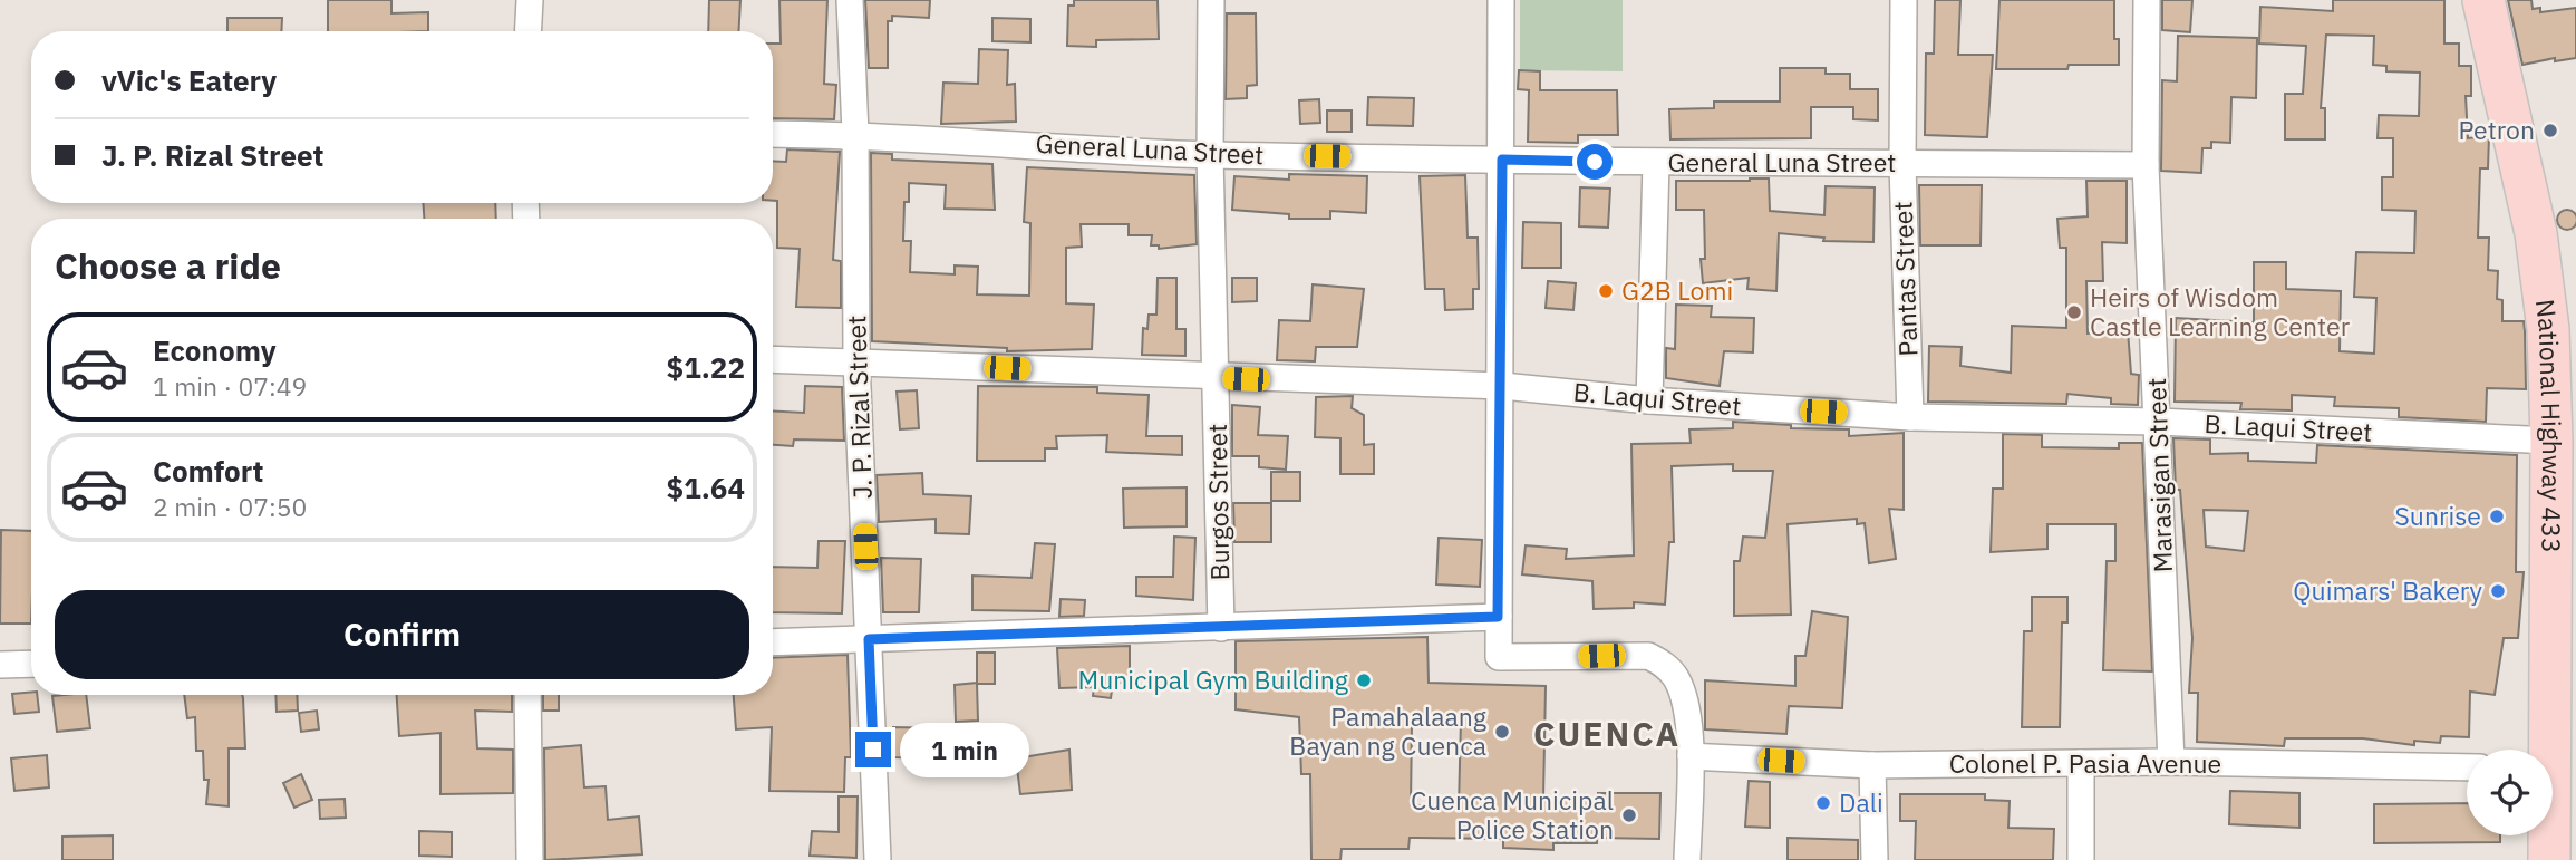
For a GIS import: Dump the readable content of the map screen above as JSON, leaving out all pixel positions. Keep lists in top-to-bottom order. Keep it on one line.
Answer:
{"streets":{"main road":["National Highway 433"],"street":["General Luna Street","Pantas Street","B. Laqui Street","J. P. Rizal Street","Marasigan Street","Burgos Street","Colonel P. Pasia Avenue"]},"crossings":[["General Luna Street","Pantas Street"],["General Luna Street","J. P. Rizal Street"],["General Luna Street","Marasigan Street"],["General Luna Street","Burgos Street"],["Pantas Street","B. Laqui Street"],["B. Laqui Street","J. P. Rizal Street"],["B. Laqui Street","National Highway 433"],["B. Laqui Street","Marasigan Street"],["B. Laqui Street","Burgos Street"],["Marasigan Street","Colonel P. Pasia Avenue"]],"districts":["CUENCA"],"places":["Petron","G2B Lomi","Heirs of Wisdom Castle Learning Center","Sunrise","Quimars' Bakery","Municipal Gym Building","Pamahalaang Bayan ng Cuenca","Dali","Cuenca Municipal Police Station"],"page":{"banner":["vVic's Eatery","J. P. Rizal Street"],"heading":"Choose a ride","list":[{"name":"Economy","note":"1 min · 07:49","value":"$1.22"},{"name":"Comfort","note":"2 min · 07:50","value":"$1.64"}],"buttons":"Confirm","bubble":"1 min"}}
